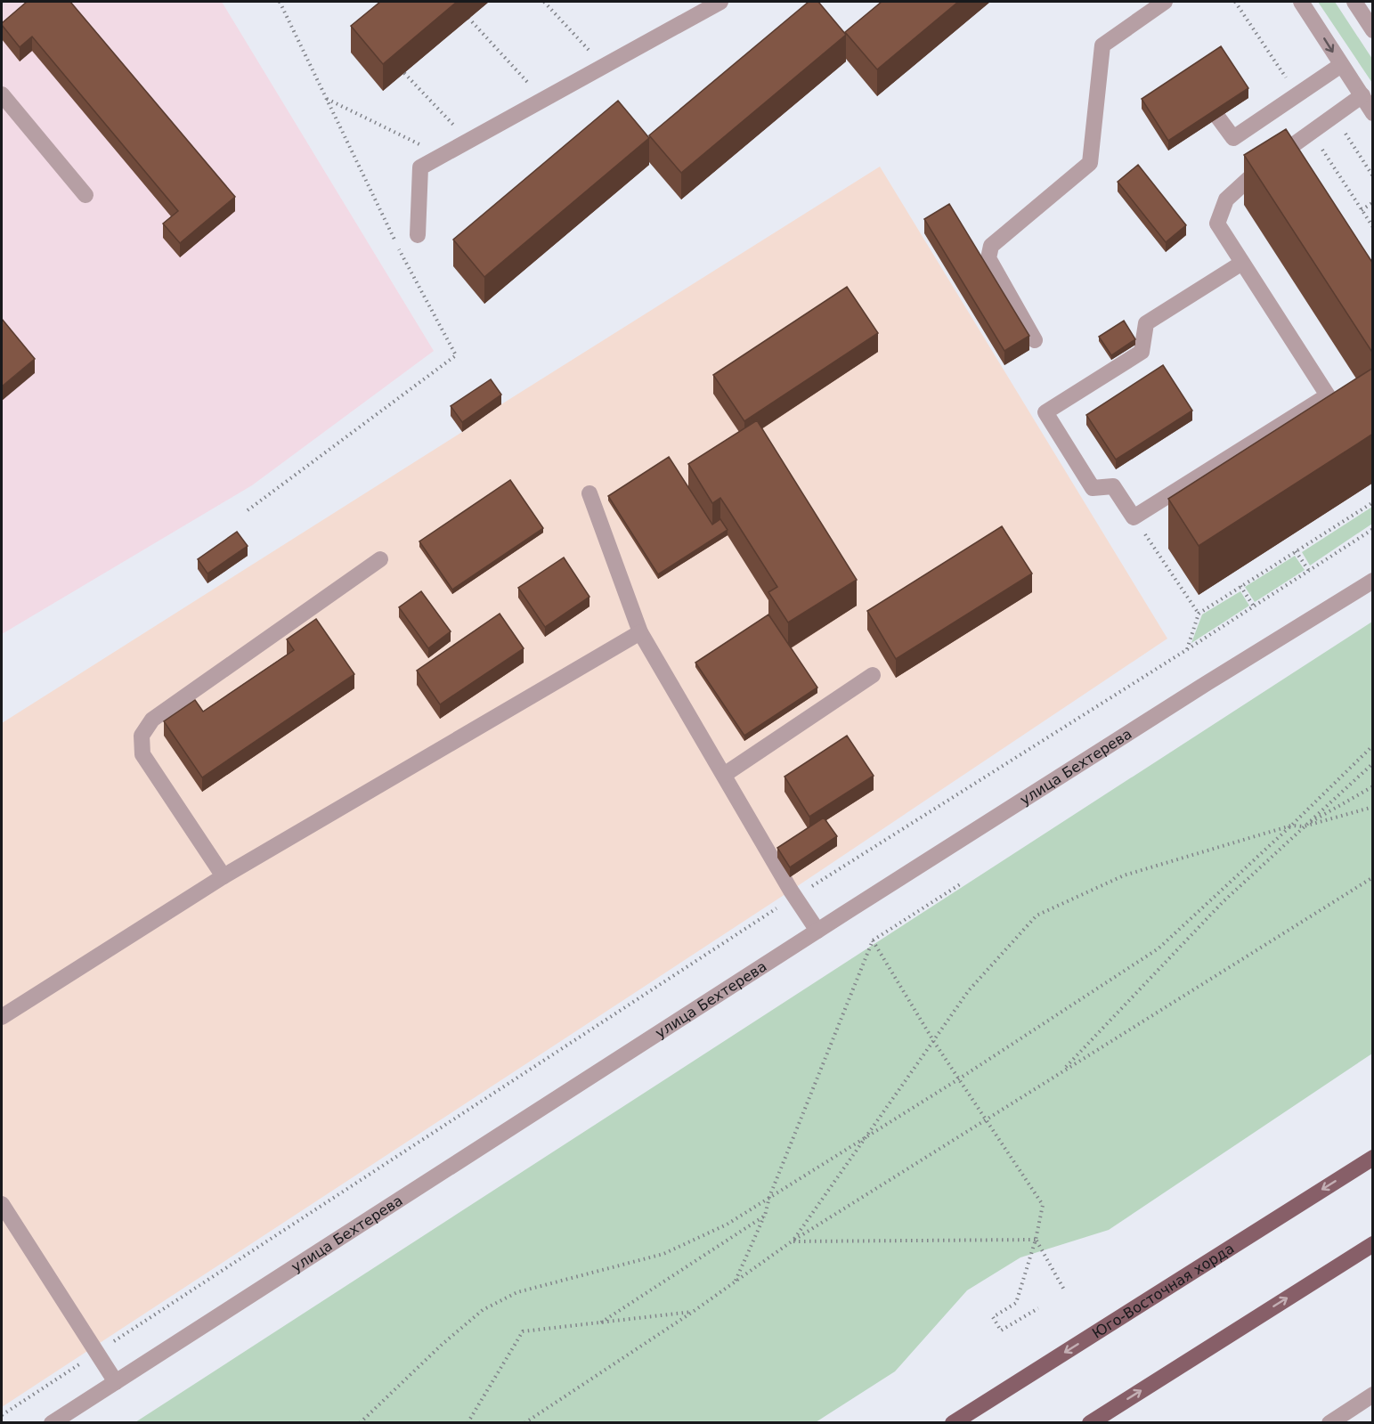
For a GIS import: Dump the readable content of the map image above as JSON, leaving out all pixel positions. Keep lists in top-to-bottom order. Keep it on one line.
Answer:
{"streets":{"main road":["Юго-Восточная хорда"],"street":["улица Бехтерева"]}}
